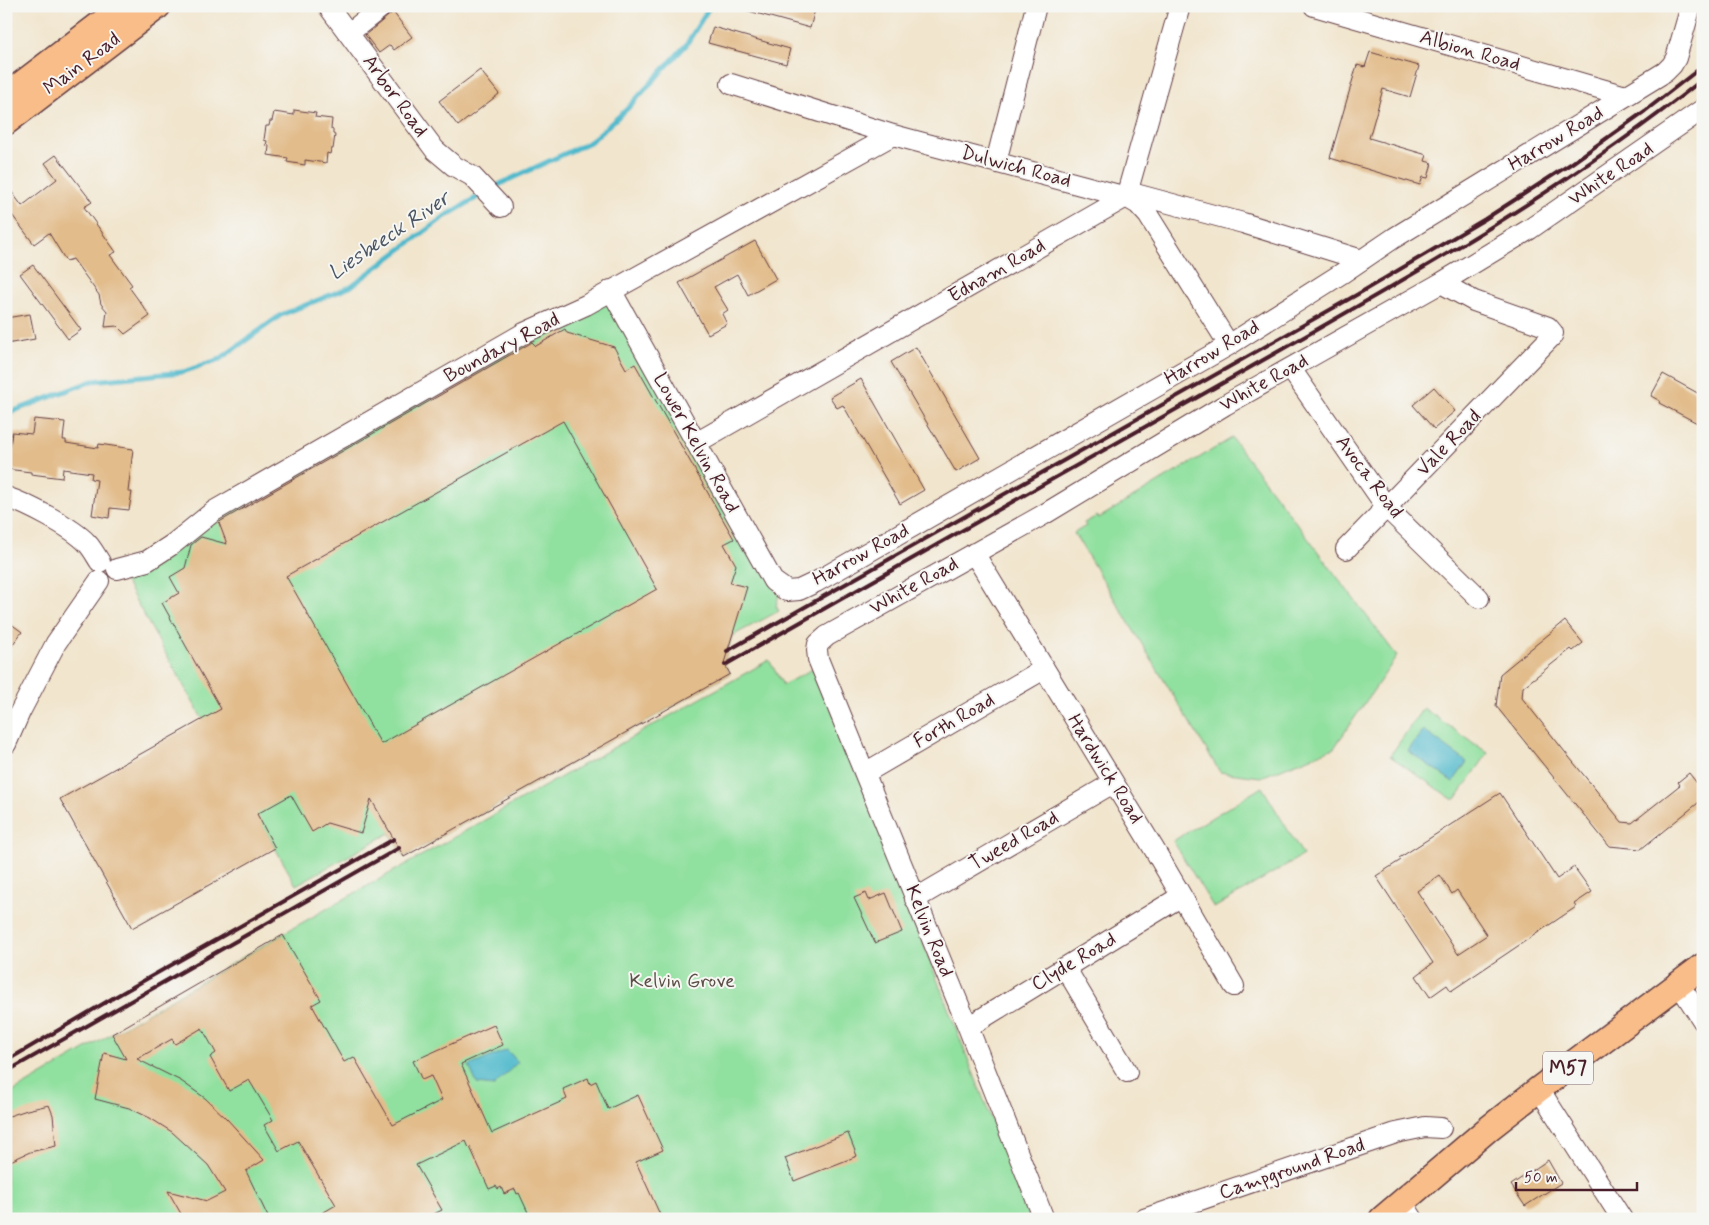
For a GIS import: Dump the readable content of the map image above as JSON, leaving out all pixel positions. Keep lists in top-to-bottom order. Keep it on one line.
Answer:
{"streets":{"main road":["Main Road","M57"],"street":["Albion Road","Arbor Road","Harrow Road","Dulwich Road","White Road","Ednam Road","Boundary Road","Lower Kelvin Road","Vale Road","Avoca Road","Forth Road","Hardwick Road","Tweed Road","Kelvin Road","Clyde Road","Campground Road"]},"crossings":[["Albion Road","Harrow Road"],["Harrow Road","Dulwich Road"],["Harrow Road","Lower Kelvin Road"],["Dulwich Road","Ednam Road"],["Dulwich Road","Boundary Road"],["White Road","Vale Road"],["White Road","Avoca Road"],["White Road","Hardwick Road"],["White Road","Kelvin Road"],["Ednam Road","Lower Kelvin Road"],["Boundary Road","Lower Kelvin Road"],["Vale Road","Avoca Road"],["Forth Road","Hardwick Road"],["Forth Road","Kelvin Road"],["Hardwick Road","Tweed Road"],["Hardwick Road","Clyde Road"],["Tweed Road","Kelvin Road"],["Kelvin Road","Clyde Road"]],"water":["Liesbeeck River"],"parks":["Kelvin Grove"],"scale_bar":"50 m"}
